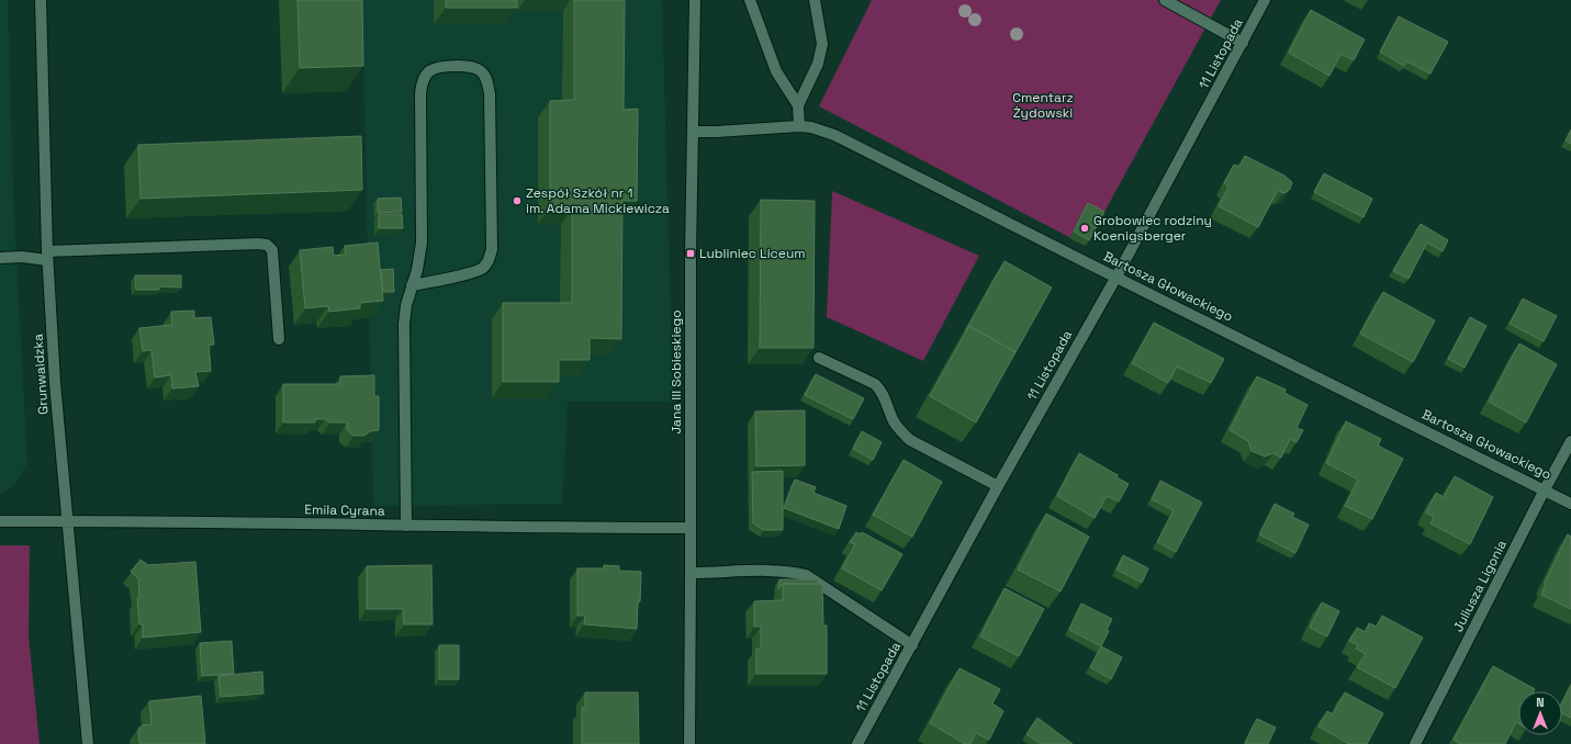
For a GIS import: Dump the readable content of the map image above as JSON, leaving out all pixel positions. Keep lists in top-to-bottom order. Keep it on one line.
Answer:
{"streets":{"street":["11 Listopada","Bartosza Głowackiego","Jana III Sobieskiego","Grunwaldzka","Emila Cyrana","Juliusza Ligonia"]},"crossings":[["11 Listopada","Bartosza Głowackiego"],["Bartosza Głowackiego","Jana III Sobieskiego"],["Bartosza Głowackiego","Juliusza Ligonia"],["Jana III Sobieskiego","Emila Cyrana"],["Grunwaldzka","Emila Cyrana"]],"parks":["Cmentarz Żydowski"],"places":{"other":["Zespół Szkół nr 1 im. Adama Mickiewicza","Grobowiec rodziny Koenigsberger"],"transit":["Lubliniec Liceum"]},"north":"top"}
